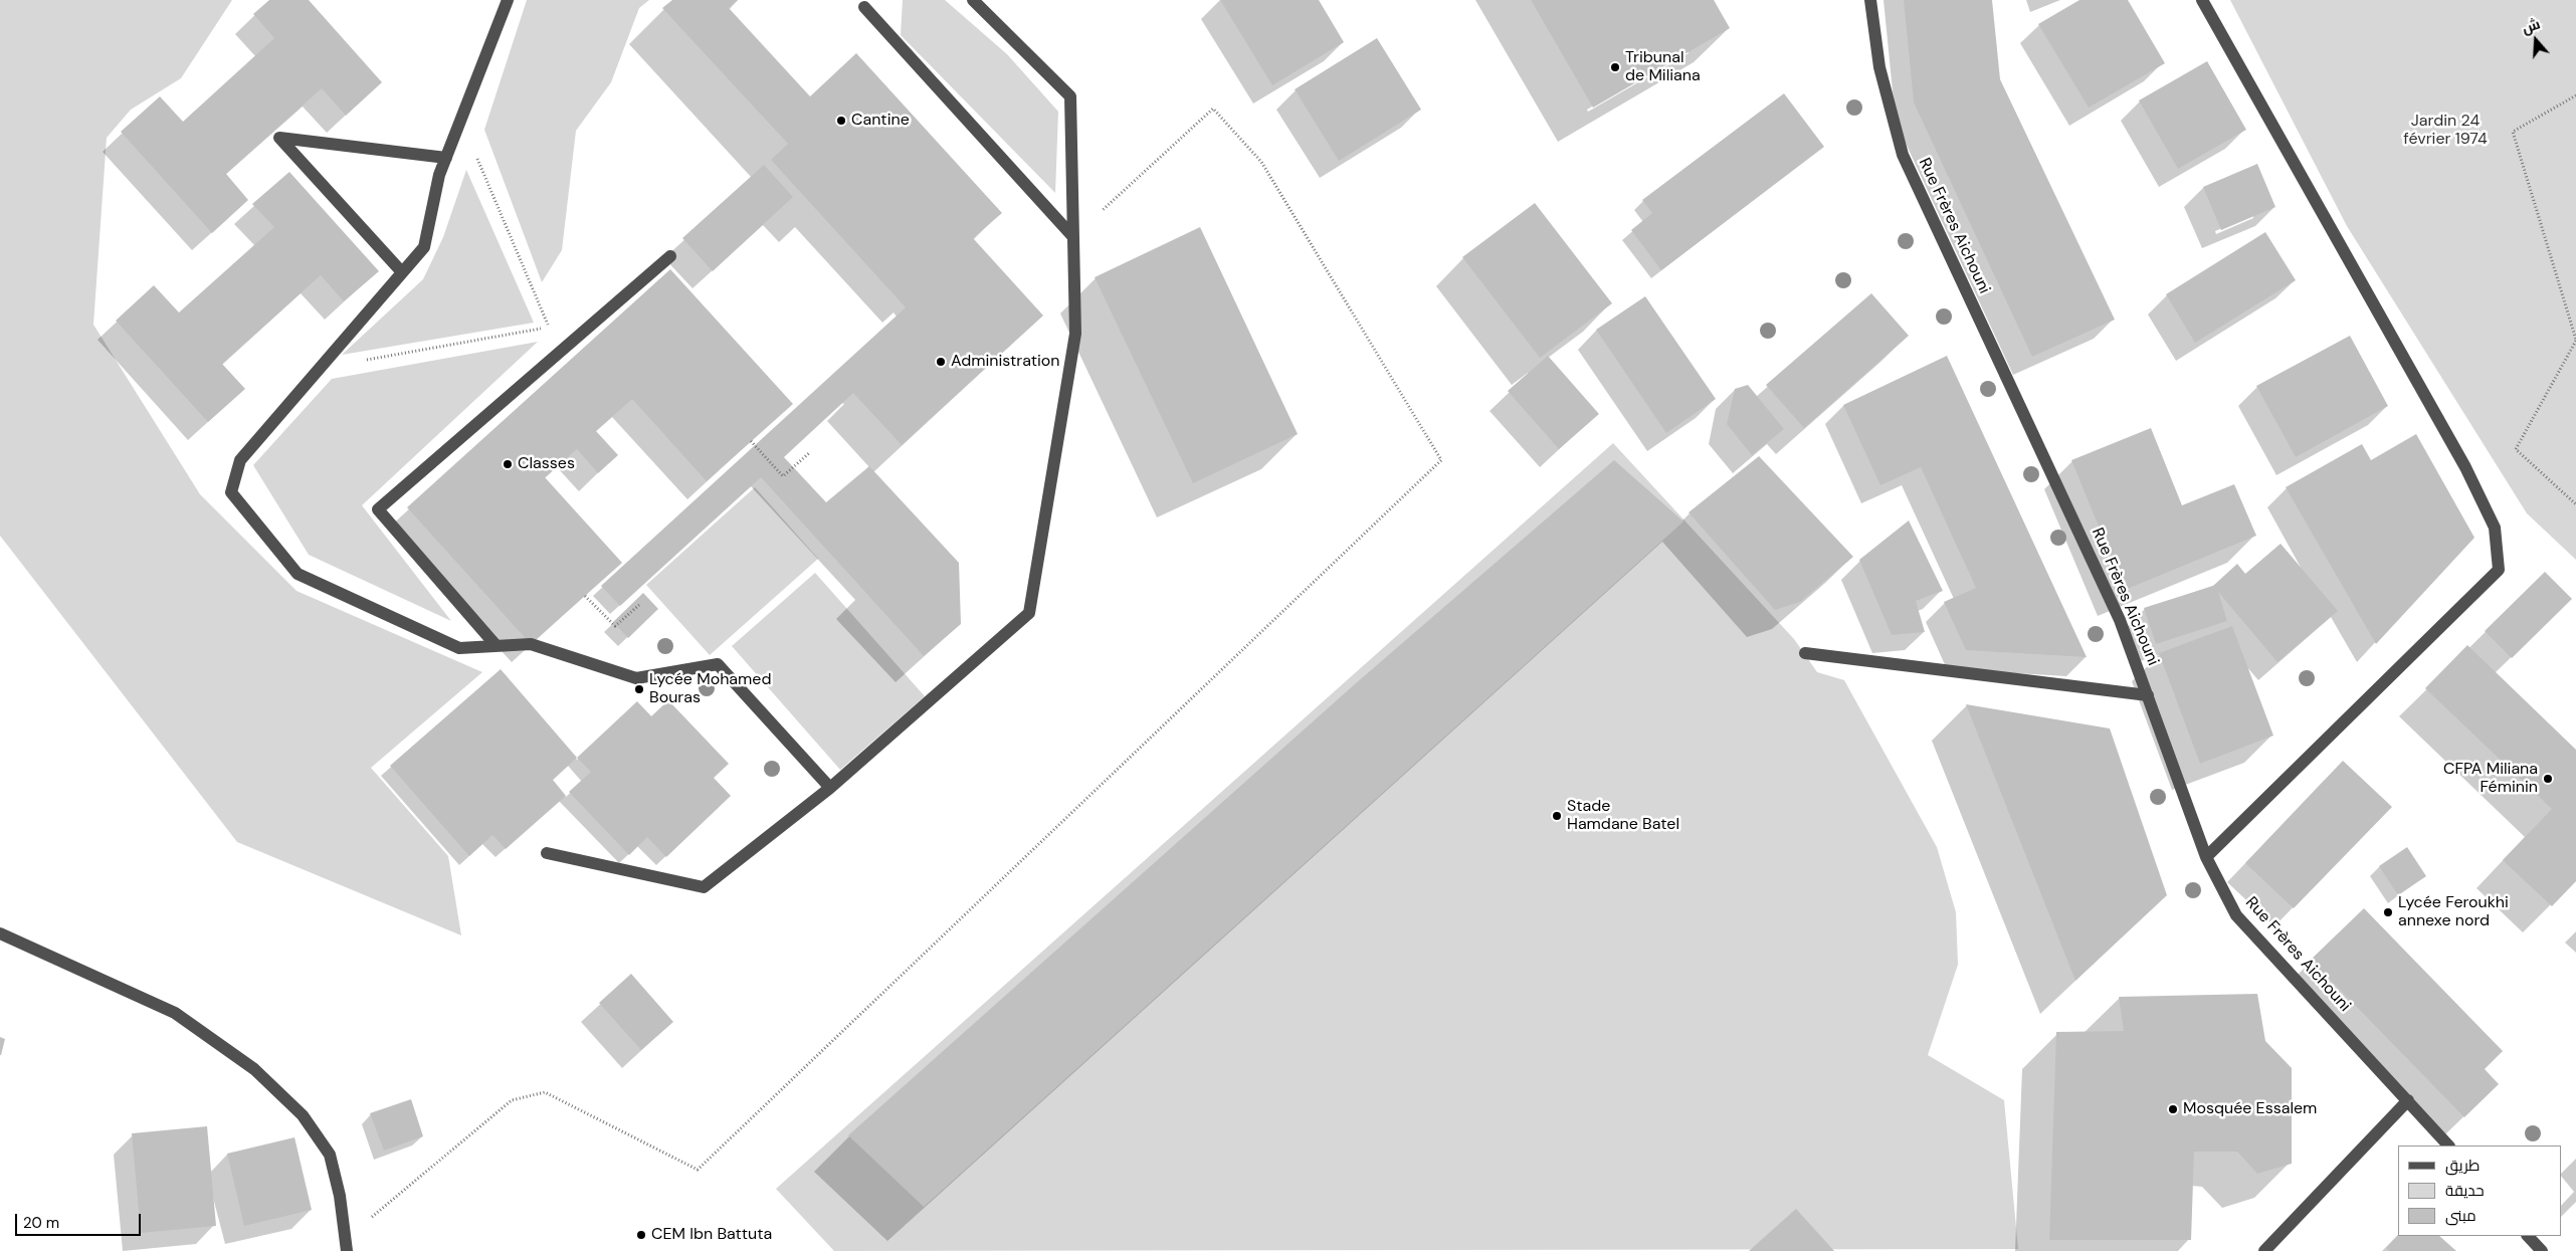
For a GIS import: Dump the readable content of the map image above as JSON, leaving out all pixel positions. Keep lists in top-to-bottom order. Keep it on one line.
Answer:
{"streets":{"street":["Rue Frères Aichouni"]},"parks":["Jardin 24 février 1974"],"places":["Tribunal de Miliana","Cantine","Administration","Classes","Lycée Mohamed Bouras","CFPA Miliana Féminin","Stade Hamdane Batel","Lycée Feroukhi annexe nord","Mosquée Essalem","CEM Ibn Battuta"],"legend":["طريق","حديقة","مبنى"],"scale_bar":"20 m","north":"top"}
